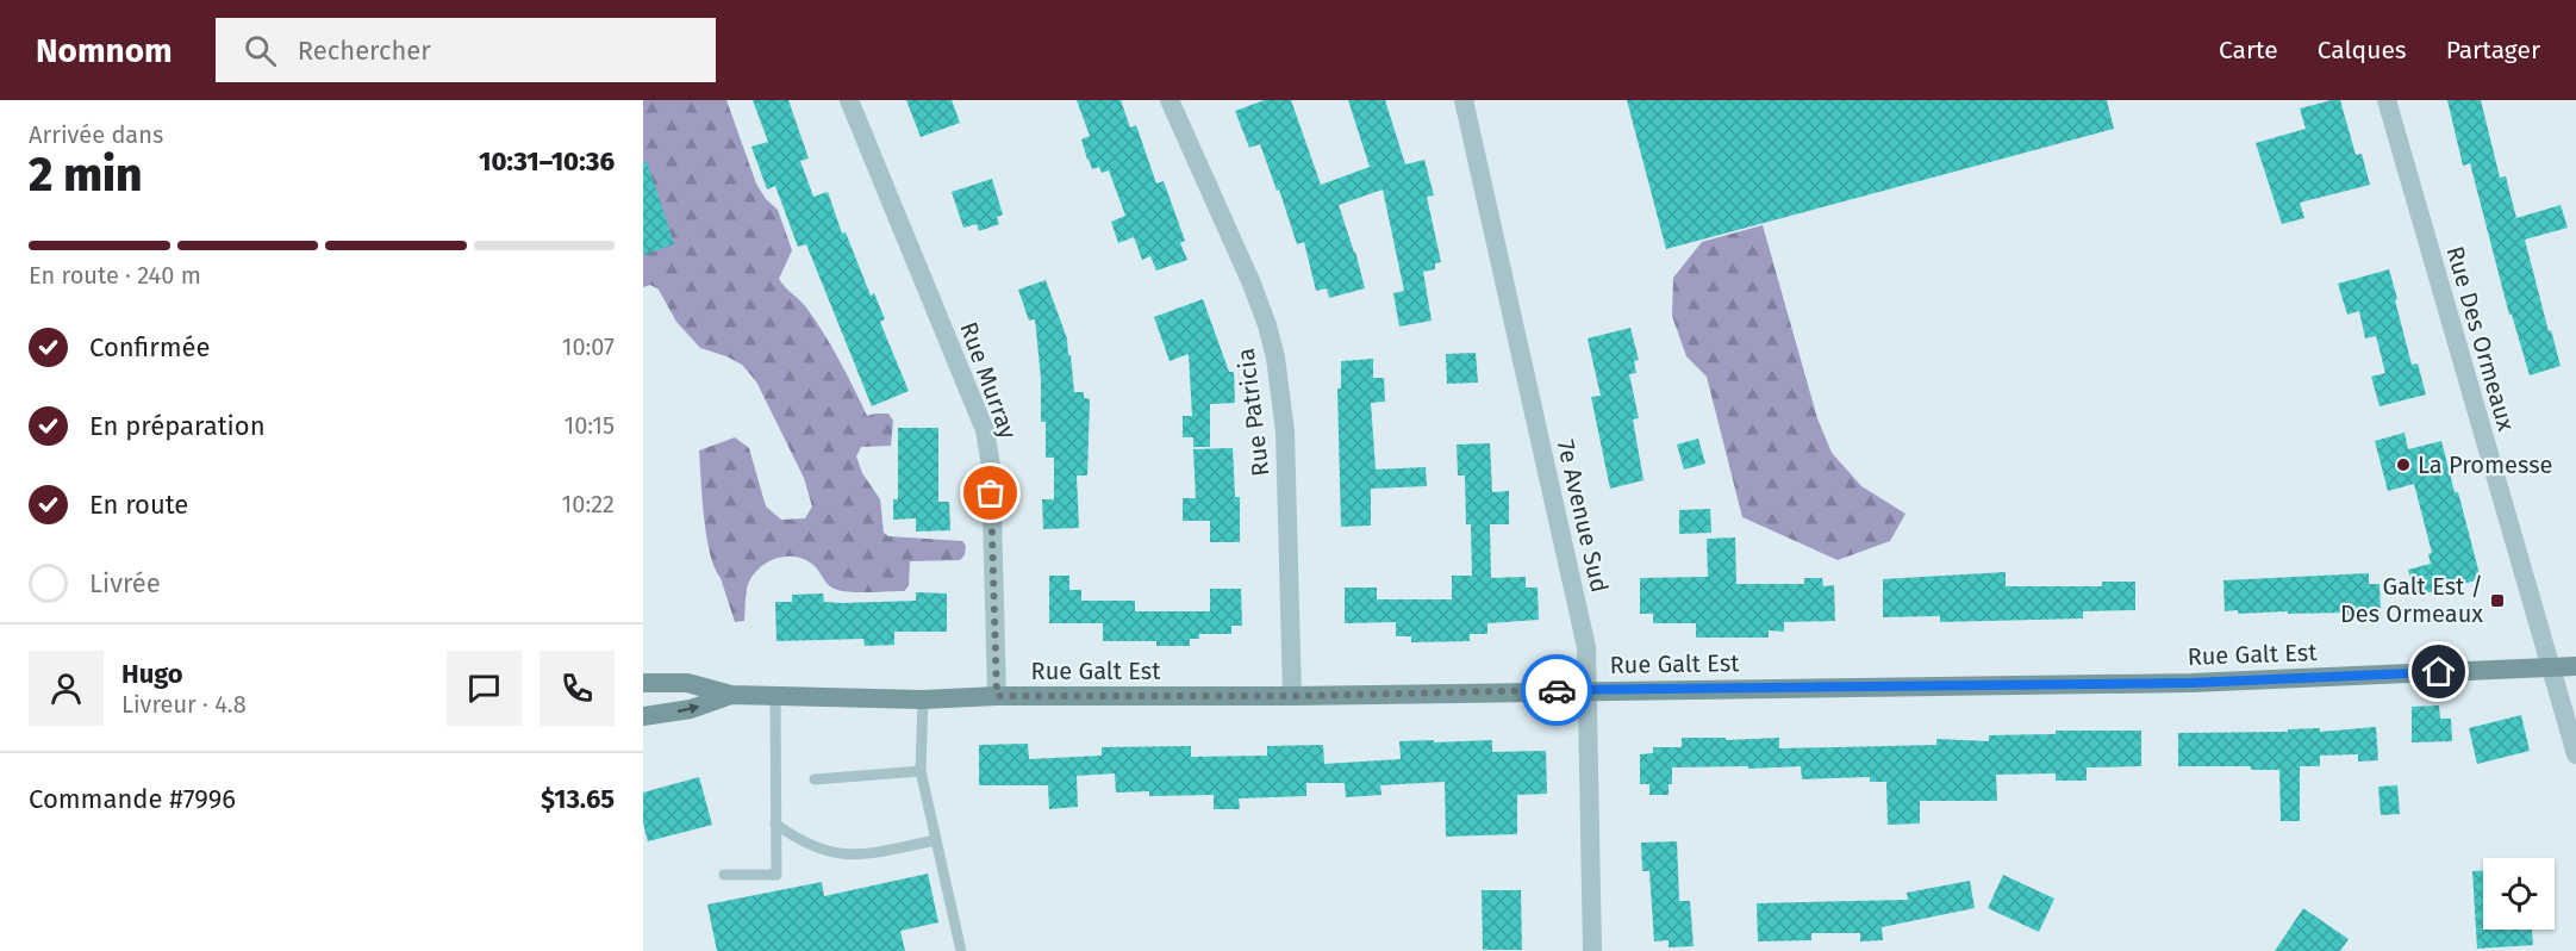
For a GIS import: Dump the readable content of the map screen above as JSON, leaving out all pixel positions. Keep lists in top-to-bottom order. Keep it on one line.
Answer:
{"streets":{"main road":["Rue Galt Est"],"street":["Rue Des Ormeaux","Rue Murray","Rue Patricia","7e Avenue Sud"]},"crossings":[["Rue Des Ormeaux","Rue Galt Est"],["Rue Murray","Rue Galt Est"],["Rue Patricia","Rue Galt Est"],["7e Avenue Sud","Rue Galt Est"]],"places":{"other":["La Promesse"],"transit":["Galt Est / Des Ormeaux"]},"page":{"header":"Nomnom","search":"Rechercher","nav":["Carte","Calques","Partager"],"heading":["2 min","Arrivée dans","10:31–10:36"],"panel":["Hugo","Livreur · 4.8","Commande #7996","$13.65"],"bar":"En route · 240 m","list":[["Confirmée","10:07"],["En préparation","10:15"],["En route","10:22"],"Livrée"]}}
